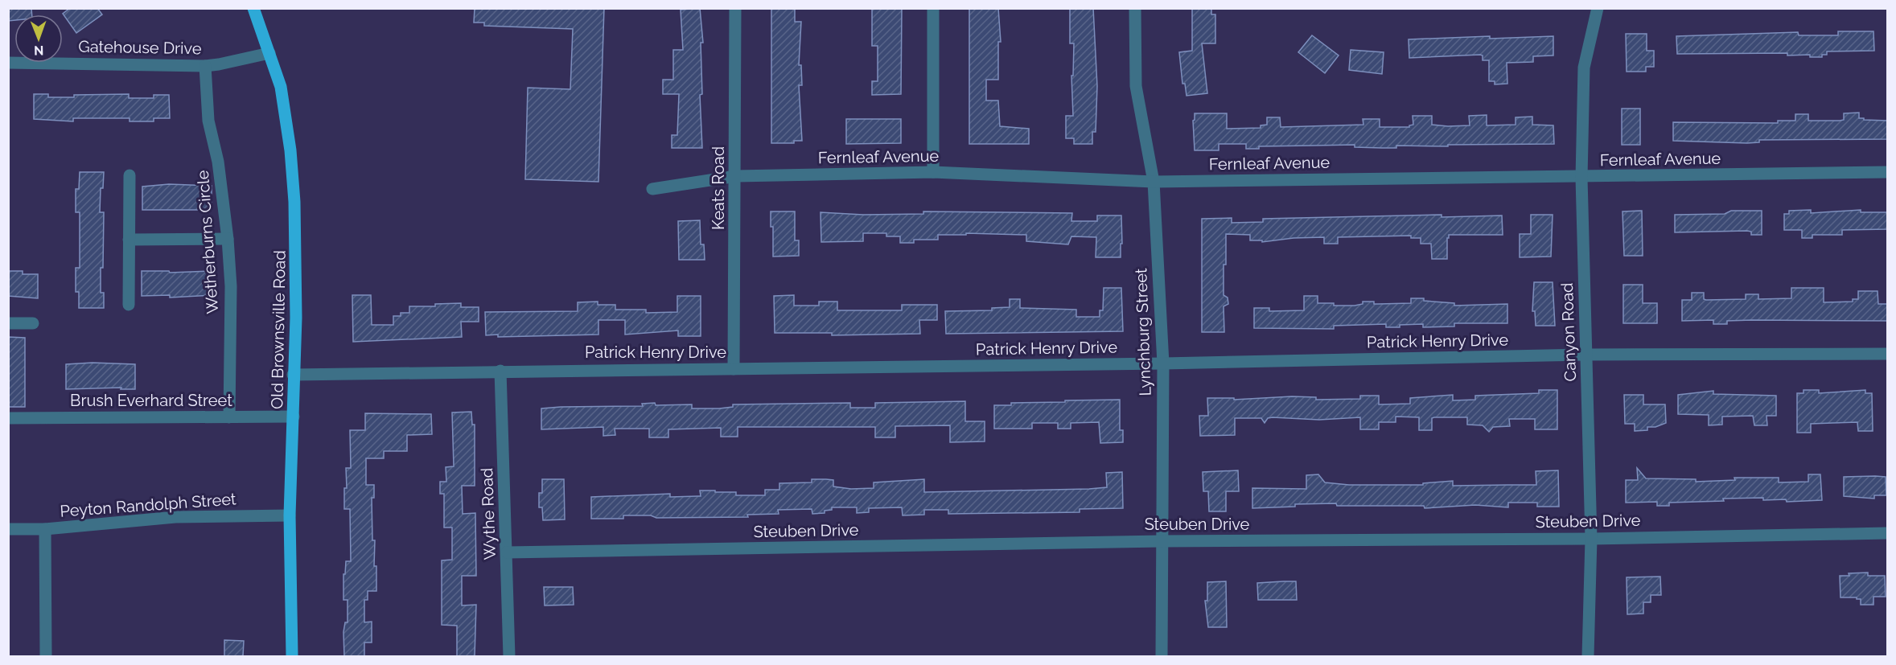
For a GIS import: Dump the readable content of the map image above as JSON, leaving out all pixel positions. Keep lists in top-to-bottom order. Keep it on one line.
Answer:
{"streets":{"main road":["Old Brownsville Road"],"street":["Gatehouse Drive","Fernleaf Avenue","Keats Road","Wetherburns Circle","Lynchburg Street","Canyon Road","Patrick Henry Drive","Brush Everhard Street","Peyton Randolph Street","Wythe Road","Steuben Drive"]},"crossings":[["Gatehouse Drive","Wetherburns Circle"],["Gatehouse Drive","Old Brownsville Road"],["Fernleaf Avenue","Keats Road"],["Fernleaf Avenue","Lynchburg Street"],["Fernleaf Avenue","Canyon Road"],["Keats Road","Patrick Henry Drive"],["Wetherburns Circle","Brush Everhard Street"],["Old Brownsville Road","Patrick Henry Drive"],["Old Brownsville Road","Brush Everhard Street"],["Old Brownsville Road","Peyton Randolph Street"],["Lynchburg Street","Patrick Henry Drive"],["Lynchburg Street","Steuben Drive"],["Canyon Road","Patrick Henry Drive"],["Canyon Road","Steuben Drive"],["Patrick Henry Drive","Wythe Road"],["Wythe Road","Steuben Drive"]],"north":"bottom"}
